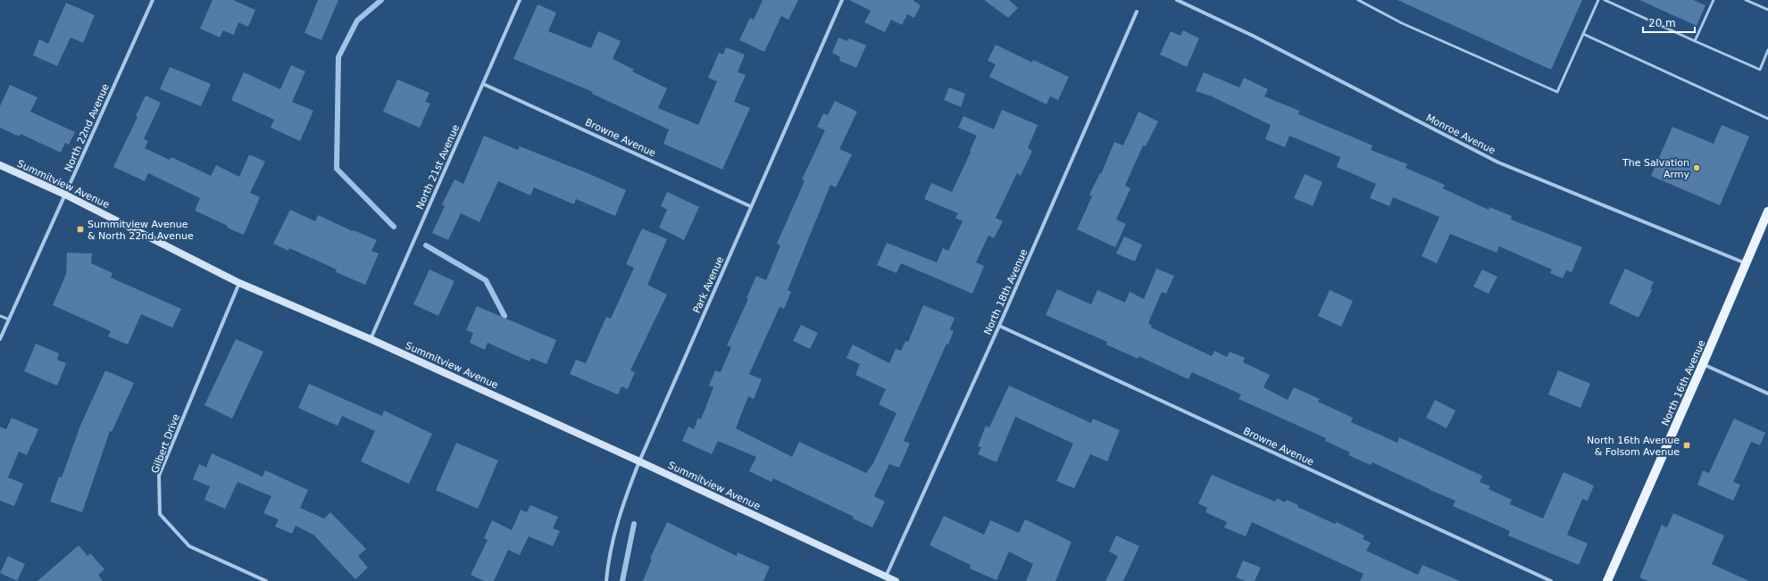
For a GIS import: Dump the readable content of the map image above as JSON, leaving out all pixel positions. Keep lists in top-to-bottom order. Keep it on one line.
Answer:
{"streets":{"main road":["Summitview Avenue","North 16th Avenue"],"street":["North 22nd Avenue","Monroe Avenue","Browne Avenue","North 21st Avenue","Park Avenue","North 18th Avenue","Gilbert Drive"]},"crossings":[["North 22nd Avenue","Summitview Avenue"],["Monroe Avenue","North 16th Avenue"],["Browne Avenue","North 21st Avenue"],["Browne Avenue","Park Avenue"],["Browne Avenue","North 18th Avenue"],["North 21st Avenue","Summitview Avenue"],["Summitview Avenue","Park Avenue"],["Summitview Avenue","North 18th Avenue"],["Summitview Avenue","Gilbert Drive"]],"places":{"other":["The Salvation Army"],"transit":["Summitview Avenue & North 22nd Avenue","North 16th Avenue & Folsom Avenue"]},"scale_bar":"20 m"}
